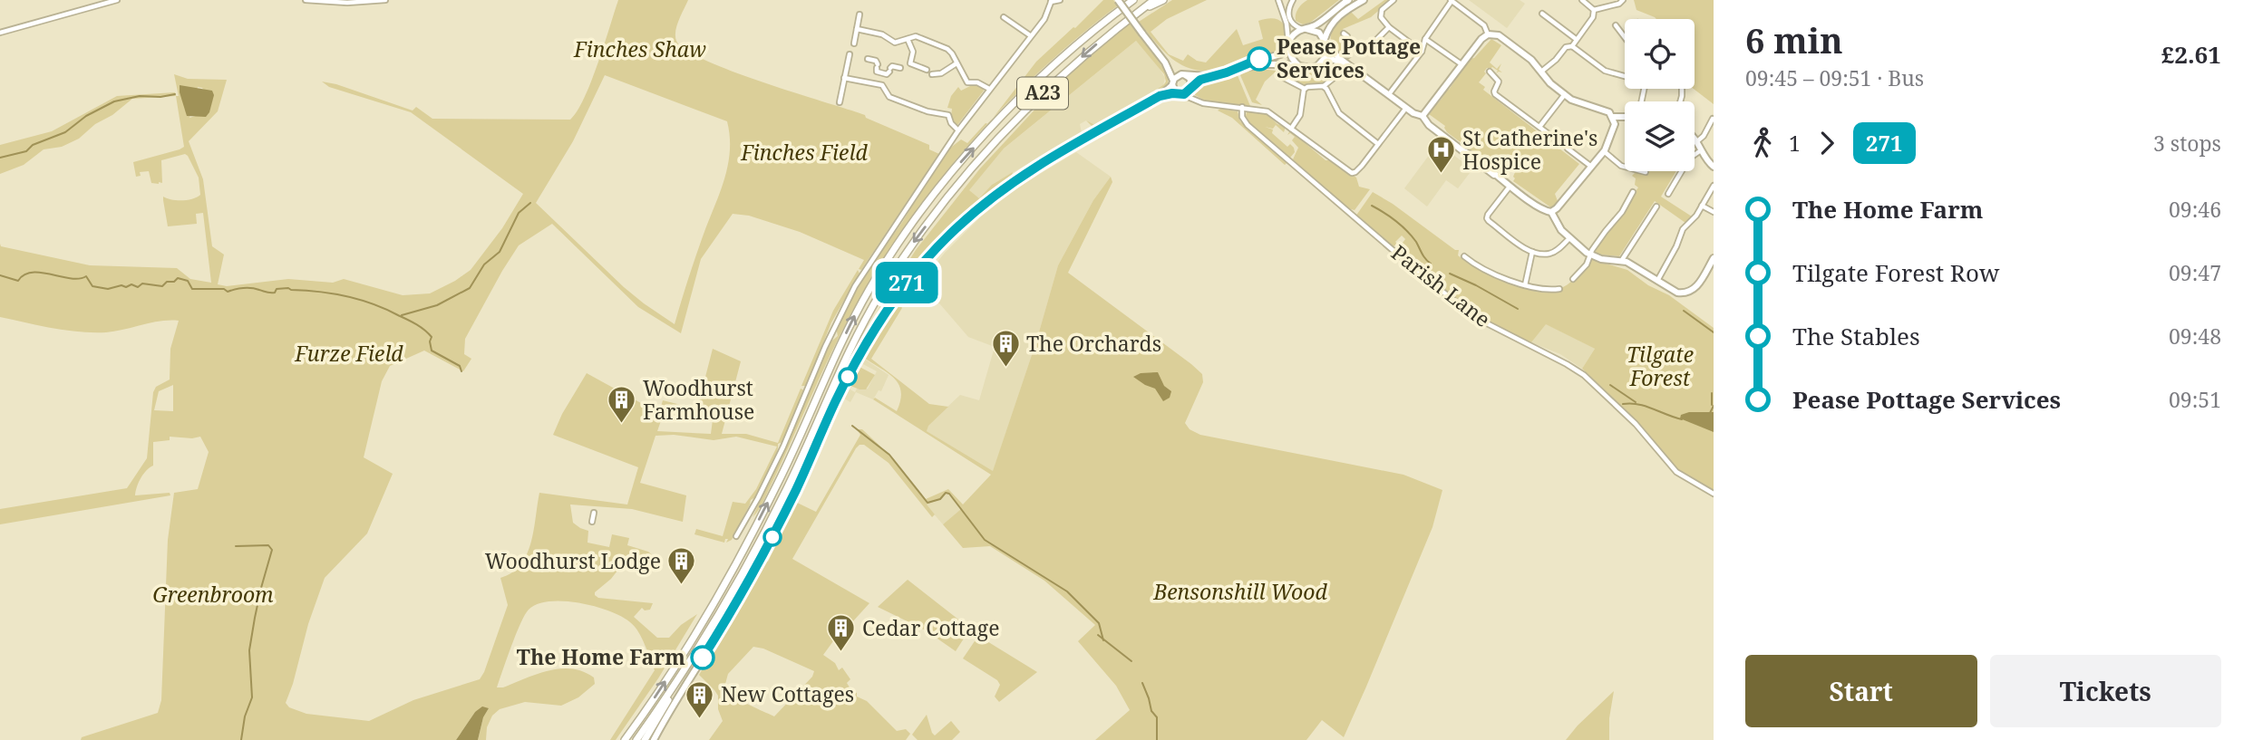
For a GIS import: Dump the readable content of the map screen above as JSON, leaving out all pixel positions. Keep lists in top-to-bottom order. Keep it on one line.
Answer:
{"streets":{"highway":["A23"],"street":["Parish Lane"]},"parks":["Finches Shaw","Finches Field","Furze Field","Tilgate Forest","Bensonshill Wood","Greenbroom"],"places":{"other":["Pease Pottage Services","The Home Farm"],"hospital":["St Catherine's Hospice"],"building":["The Orchards","Woodhurst Farmhouse","Woodhurst Lodge","Cedar Cottage","New Cottages"]},"lines":["bus line 271"],"page":{"on_map":"271","heading":["6 min","09:45 – 09:51 · Bus","£2.61"],"legs":["1","271","3 stops"],"list":[{"name":"The Home Farm","value":"09:46"},{"name":"Tilgate Forest Row","value":"09:47"},{"name":"The Stables","value":"09:48"},{"name":"Pease Pottage Services","value":"09:51"}],"buttons":["Start","Tickets"]}}
